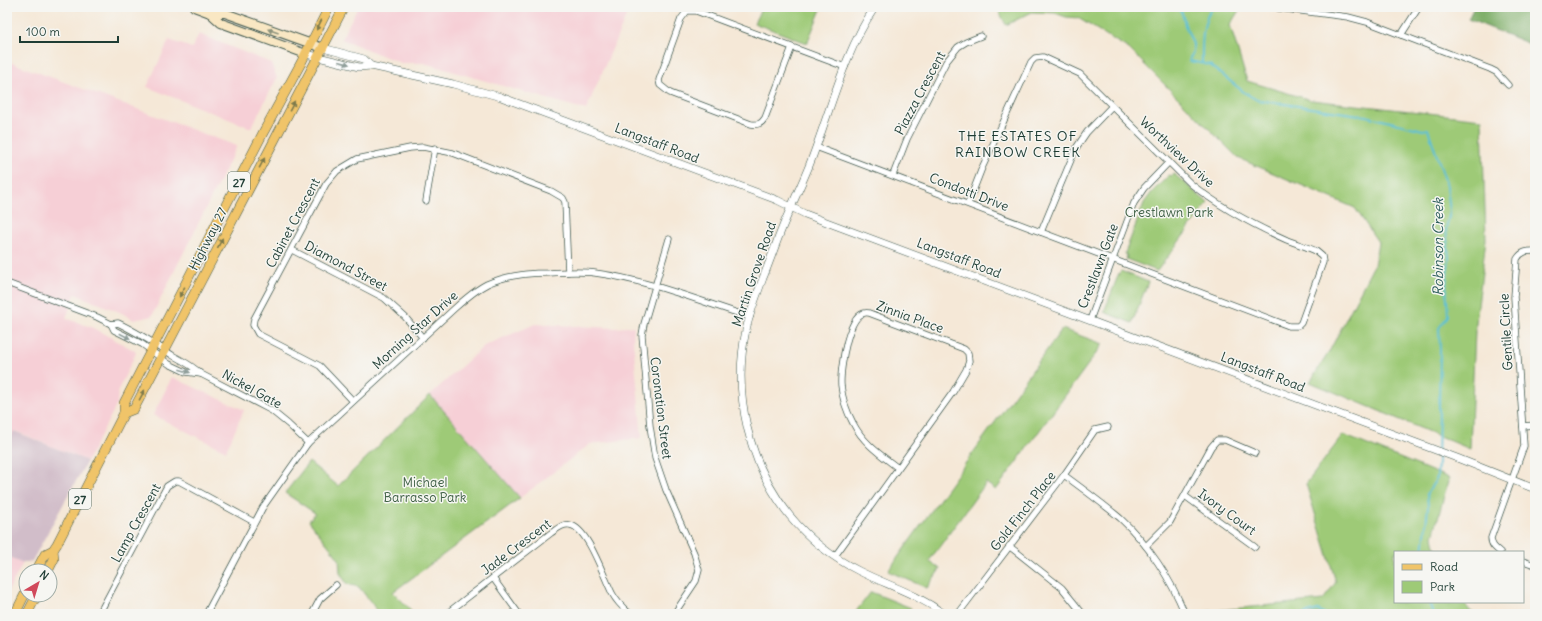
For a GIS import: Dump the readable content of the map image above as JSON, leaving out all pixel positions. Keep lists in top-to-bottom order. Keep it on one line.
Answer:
{"streets":{"main road":["Langstaff Road","27","Highway 27"],"street":["Piazza Crescent","Worthview Drive","Condotti Drive","Cabinet Crescent","Diamond Street","Crestlawn Gate","Martin Grove Road","Zinnia Place","Morning Star Drive","Gentile Circle","Nickel Gate","Coronation Street","Gold Finch Place","Ivory Court","Lamp Crescent","Jade Crescent"]},"crossings":[["Piazza Crescent","Condotti Drive"],["Langstaff Road","Highway 27"],["Langstaff Road","Crestlawn Gate"],["Langstaff Road","Martin Grove Road"],["Langstaff Road","Gentile Circle"],["Worthview Drive","Condotti Drive"],["Worthview Drive","Crestlawn Gate"],["Condotti Drive","Crestlawn Gate"],["Condotti Drive","Martin Grove Road"],["Cabinet Crescent","Diamond Street"],["Cabinet Crescent","Morning Star Drive"],["Highway 27","Nickel Gate"],["Diamond Street","Morning Star Drive"],["Martin Grove Road","Zinnia Place"],["Martin Grove Road","Morning Star Drive"],["Morning Star Drive","Nickel Gate"],["Morning Star Drive","Coronation Street"],["Morning Star Drive","Lamp Crescent"]],"districts":["THE ESTATES OF RAINBOW CREEK"],"water":["Robinson Creek"],"parks":["Crestlawn Park","Michael Barrasso Park"],"legend":["Road","Park"],"scale_bar":"100 m","north":"top right"}
